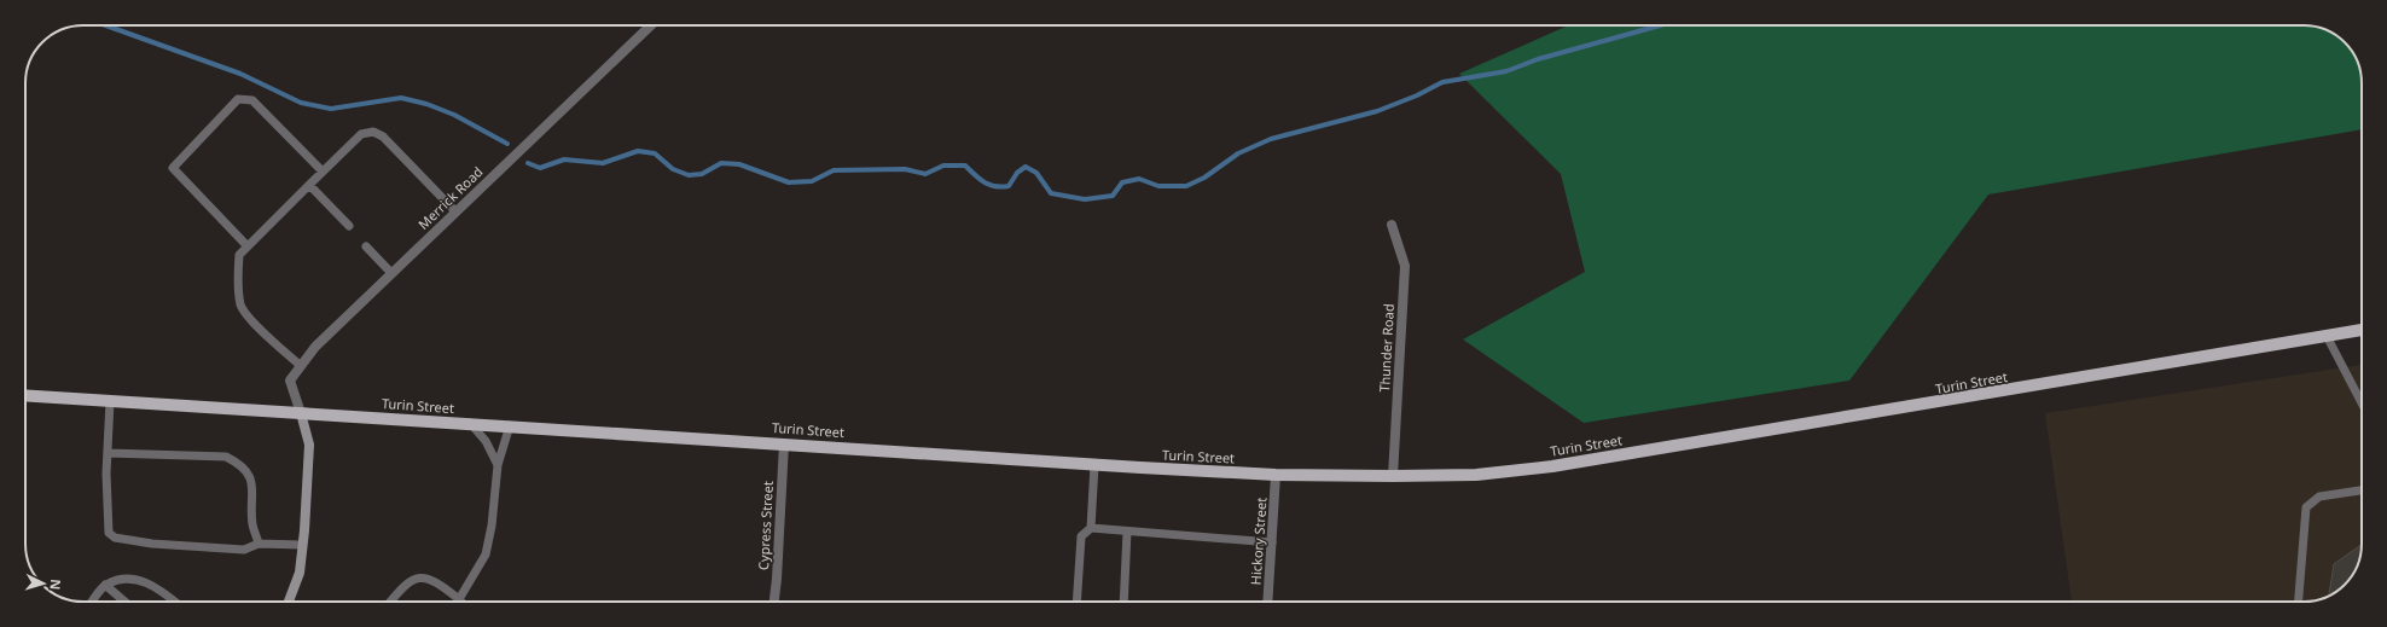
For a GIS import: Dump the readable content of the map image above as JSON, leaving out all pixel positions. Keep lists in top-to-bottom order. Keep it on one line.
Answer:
{"streets":{"main road":["Turin Street"],"street":["Merrick Road","Thunder Road","Cypress Street","Hickory Street"]},"crossings":[["Merrick Road","Turin Street"],["Thunder Road","Turin Street"],["Turin Street","Cypress Street"],["Turin Street","Hickory Street"]],"north":"right"}
